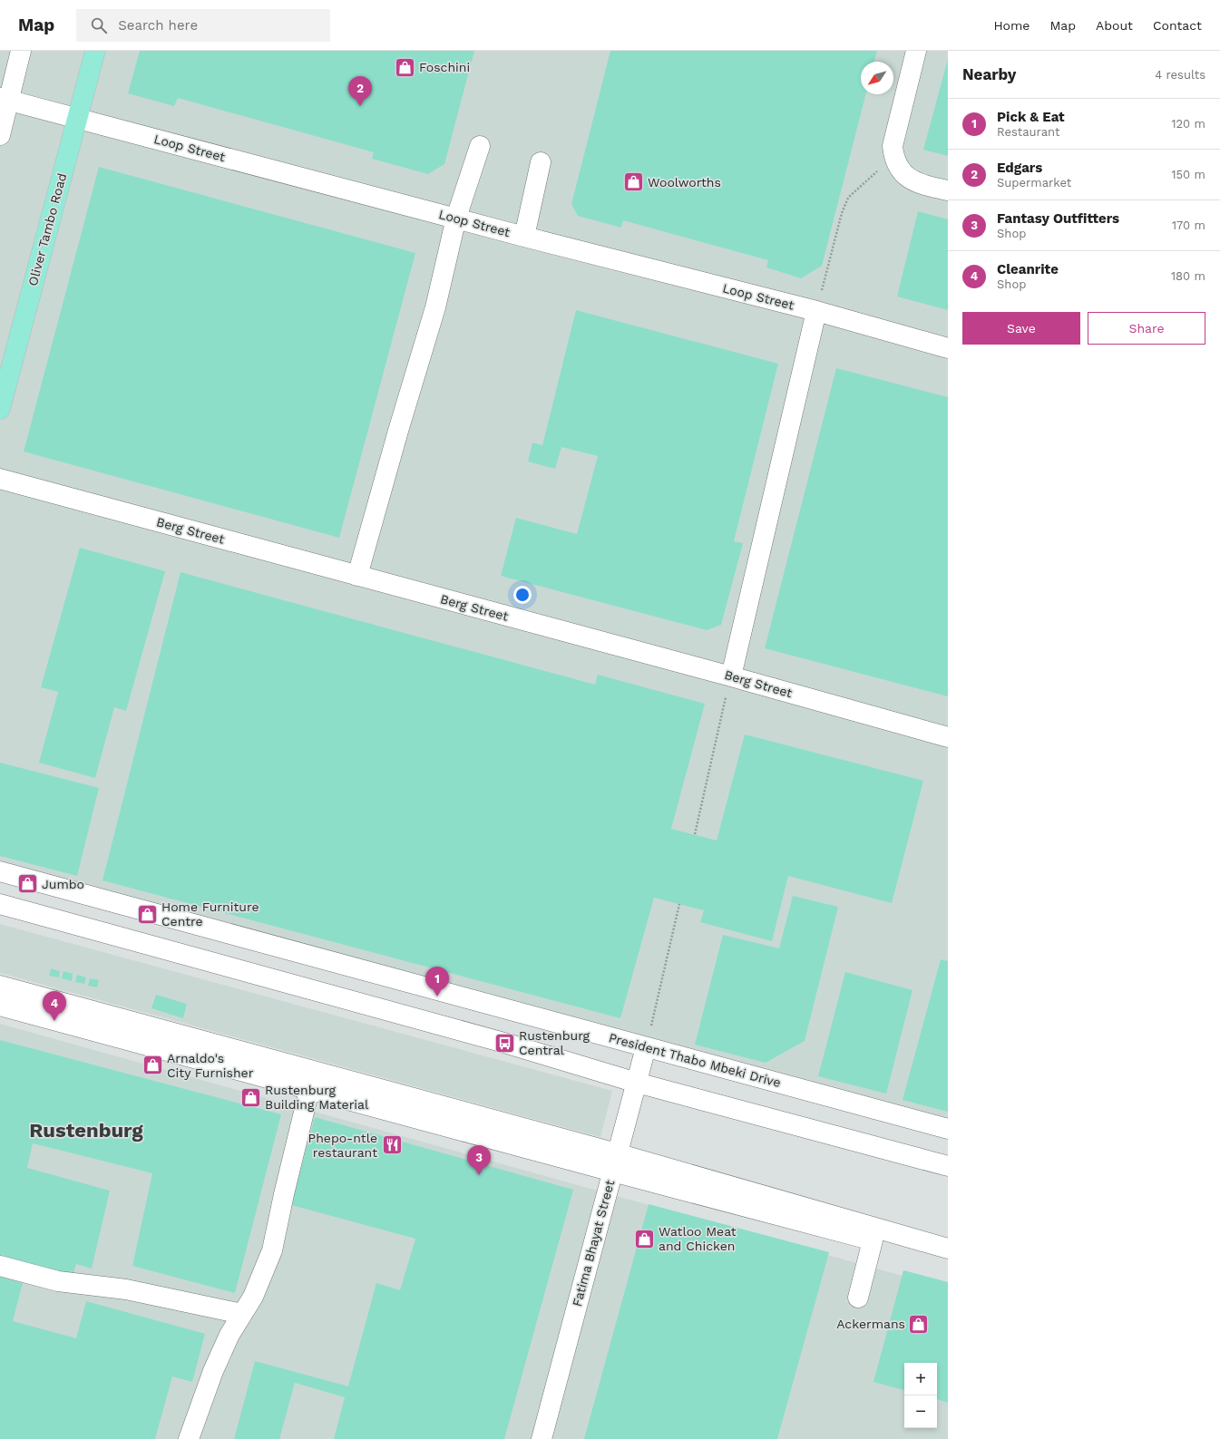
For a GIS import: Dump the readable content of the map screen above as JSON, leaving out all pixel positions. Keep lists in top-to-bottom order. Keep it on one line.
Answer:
{"streets":{"main road":["Oliver Tambo Road"],"street":["Loop Street","Berg Street","President Thabo Mbeki Drive","Fatima Bhayat Street"]},"crossings":[["Loop Street","Oliver Tambo Road"],["President Thabo Mbeki Drive","Fatima Bhayat Street"]],"districts":["Rustenburg"],"places":{"shop":["Foschini","Woolworths","Jumbo","Home Furniture Centre","Arnaldo's City Furnisher","Rustenburg Building Material","Watloo Meat and Chicken","Ackermans"],"bus stop":["Rustenburg Central"],"restaurant":["Phepo-ntle restaurant"]},"north":"bottom left","page":{"header":"Map","search":"Search here","nav":["Home","Map","About","Contact"],"heading":["Nearby","4 results"],"pins":["2","1","4","3"],"list":[{"mark":"1","name":"Pick & Eat","note":"Restaurant","value":"120 m"},{"mark":"2","name":"Edgars","note":"Supermarket","value":"150 m"},{"mark":"3","name":"Fantasy Outfitters","note":"Shop","value":"170 m"},{"mark":"4","name":"Cleanrite","note":"Shop","value":"180 m"}],"buttons":["Save","Share"],"map_buttons":["+","−"]}}
